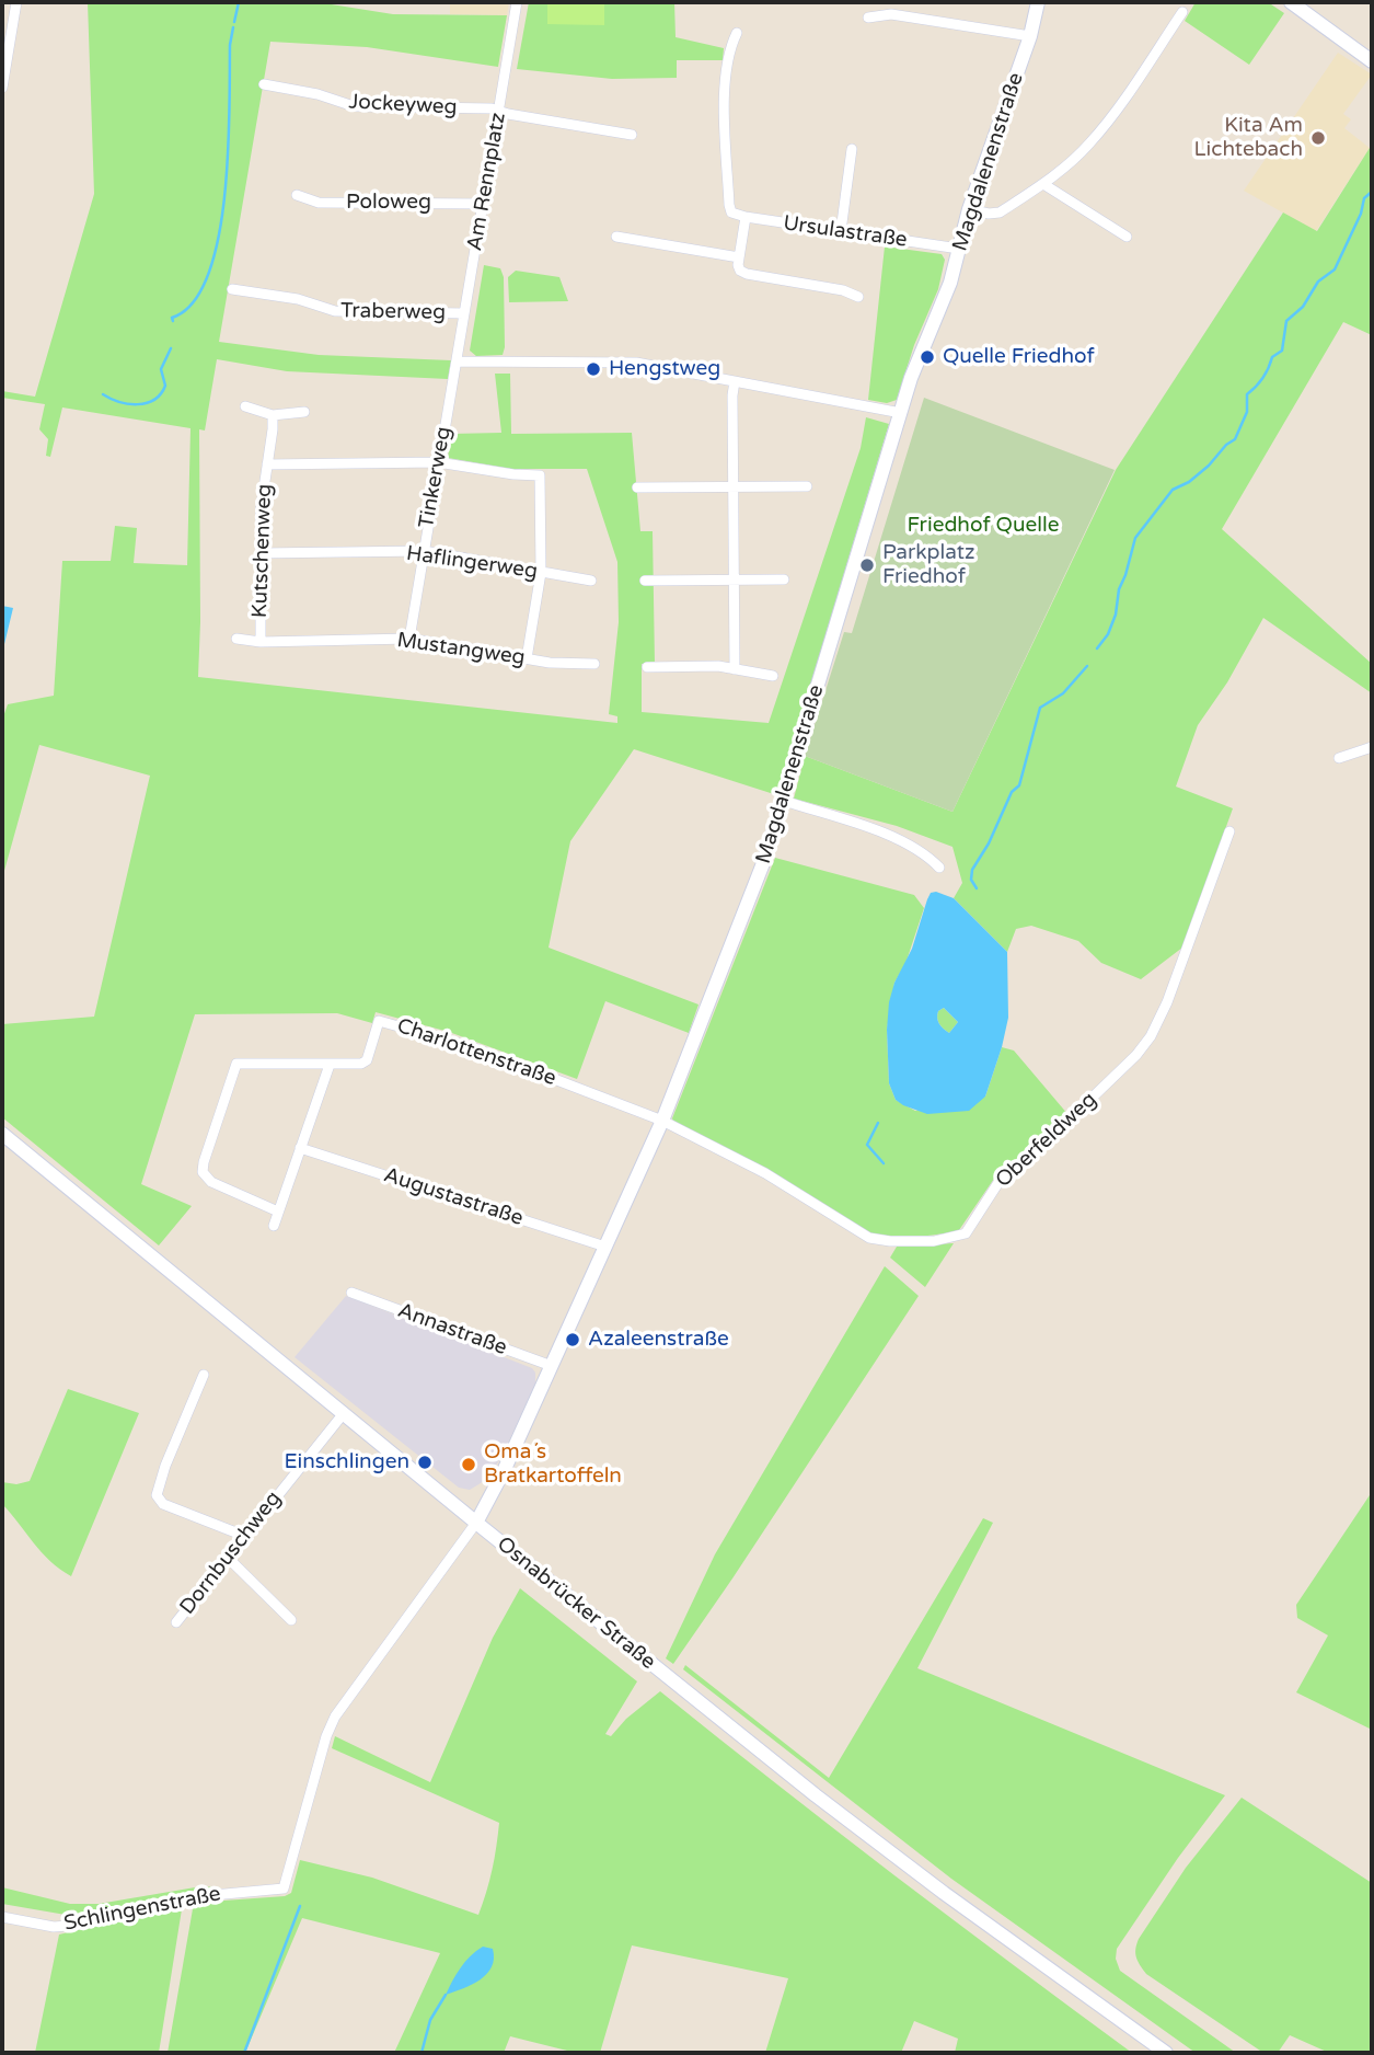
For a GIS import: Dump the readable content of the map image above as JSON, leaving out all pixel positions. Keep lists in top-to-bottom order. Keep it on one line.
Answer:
{"streets":{"street":["Jockeyweg","Magdalenenstraße","Am Rennplatz","Poloweg","Ursulastraße","Traberweg","Tinkerweg","Kutschenweg","Haflingerweg","Mustangweg","Charlottenstraße","Oberfeldweg","Augustastraße","Annastraße","Dornbuschweg","Osnabrücker Straße","Schlingenstraße"]},"crossings":[["Jockeyweg","Am Rennplatz"],["Magdalenenstraße","Ursulastraße"],["Magdalenenstraße","Charlottenstraße"],["Magdalenenstraße","Oberfeldweg"],["Magdalenenstraße","Augustastraße"],["Magdalenenstraße","Annastraße"],["Magdalenenstraße","Osnabrücker Straße"],["Magdalenenstraße","Schlingenstraße"],["Am Rennplatz","Poloweg"],["Am Rennplatz","Traberweg"],["Am Rennplatz","Tinkerweg"],["Tinkerweg","Haflingerweg"],["Tinkerweg","Mustangweg"],["Kutschenweg","Haflingerweg"],["Kutschenweg","Mustangweg"],["Charlottenstraße","Oberfeldweg"],["Dornbuschweg","Osnabrücker Straße"],["Osnabrücker Straße","Schlingenstraße"]],"parks":["Friedhof Quelle"],"places":["Kita Am Lichtebach","Quelle Friedhof","Hengstweg","Parkplatz Friedhof","Azaleenstraße","Einschlingen","Oma´s Bratkartoffeln"]}
